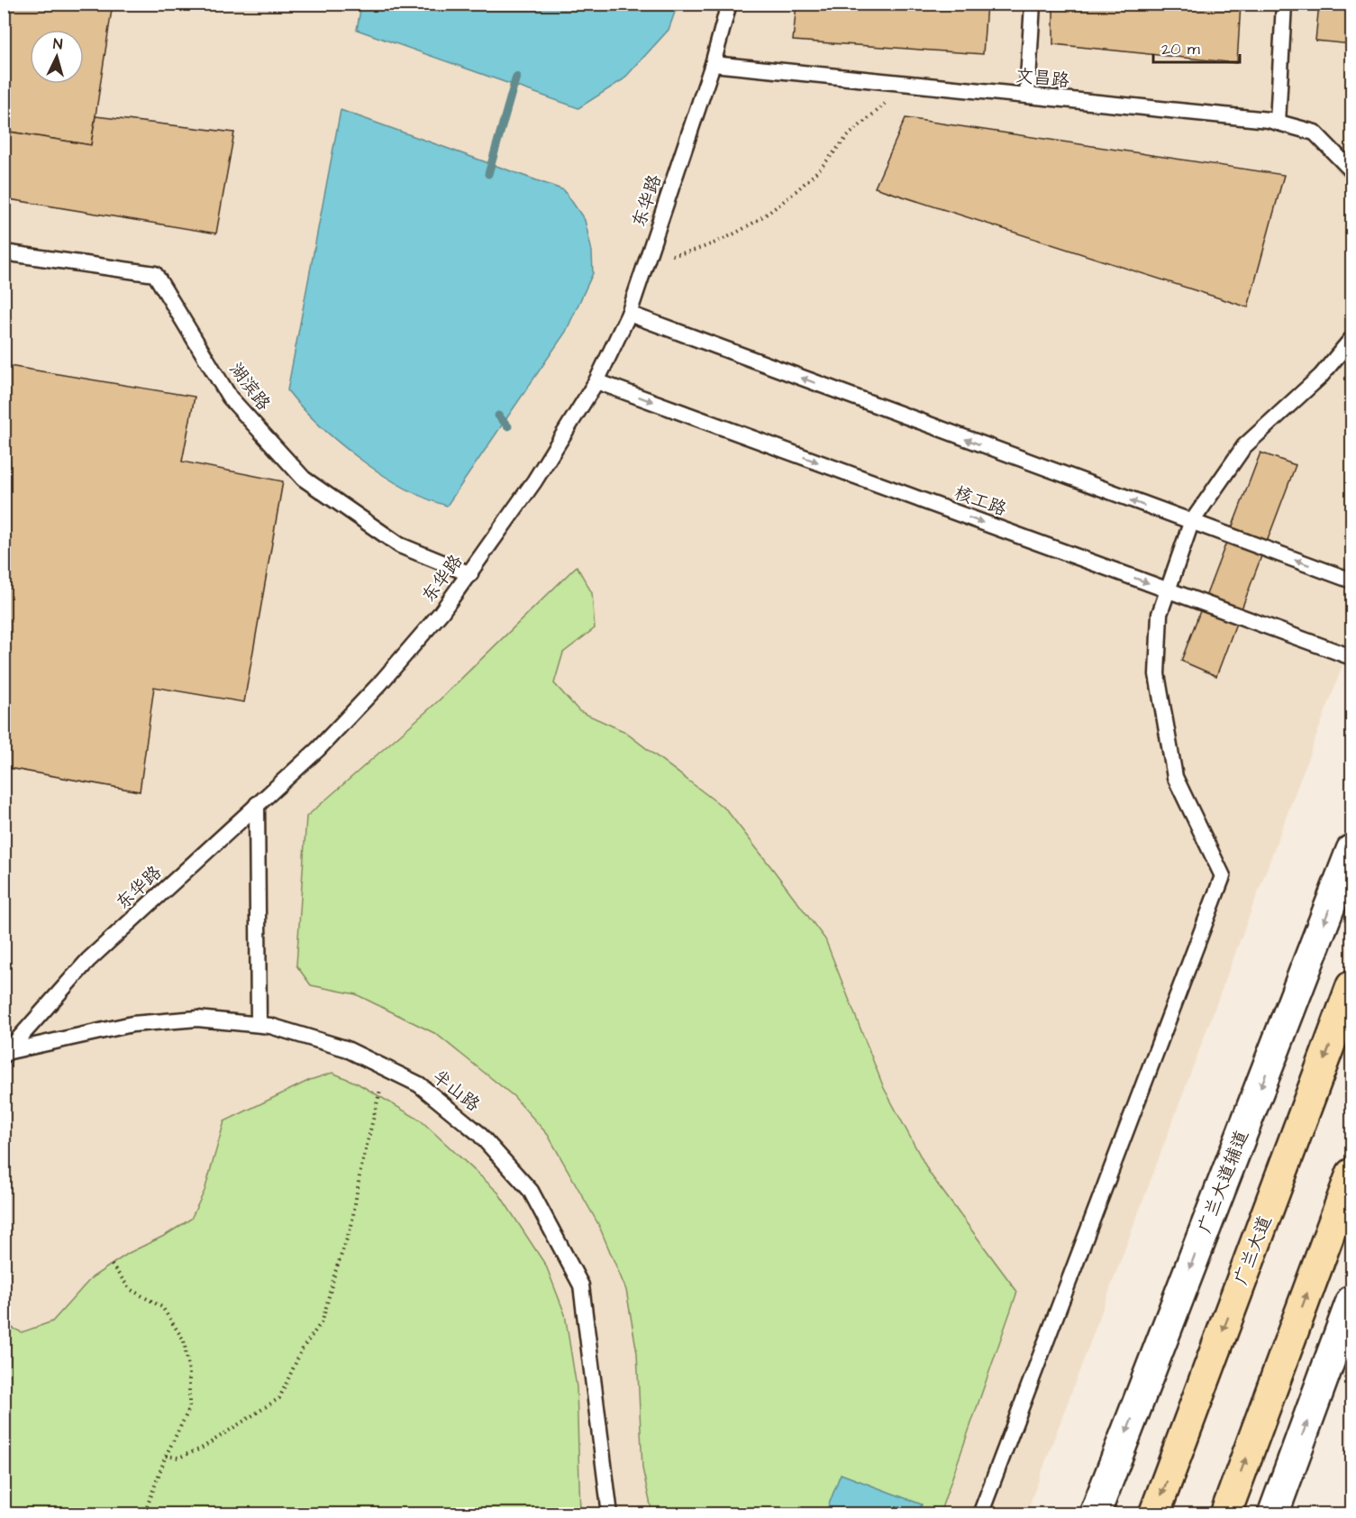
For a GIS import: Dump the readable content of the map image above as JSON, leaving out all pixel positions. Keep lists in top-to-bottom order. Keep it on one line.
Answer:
{"streets":{"main road":["广兰大道辅道","广兰大道"],"lane":["文昌路","东华路","湖滨路","核工路","半山路"]},"crossings":[["文昌路","东华路"],["东华路","湖滨路"],["东华路","核工路"],["东华路","半山路"]],"scale_bar":"20 m","north":"top"}
